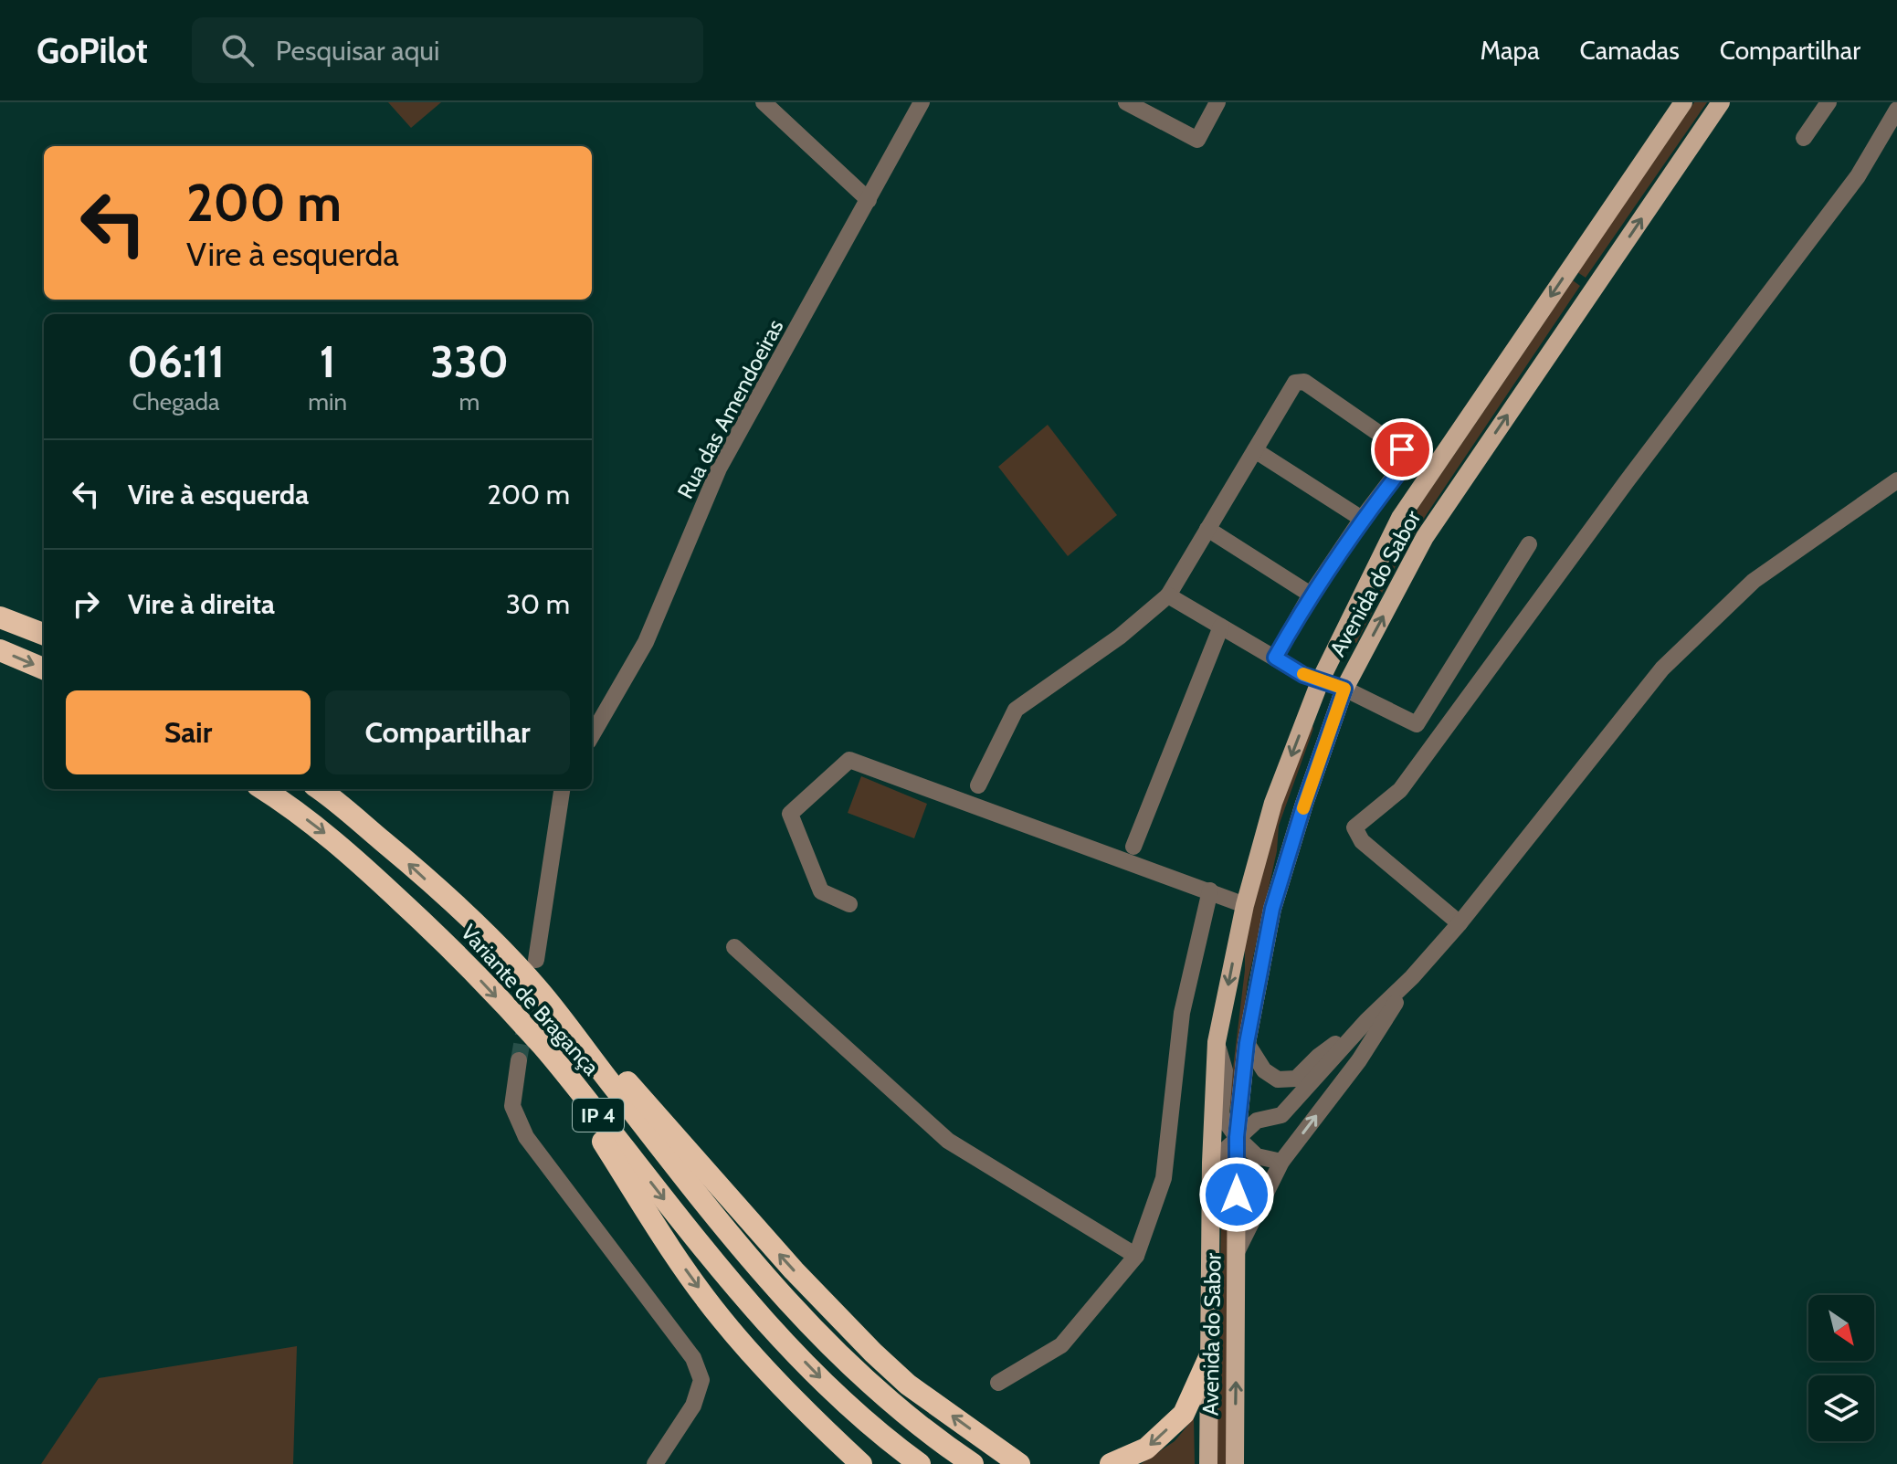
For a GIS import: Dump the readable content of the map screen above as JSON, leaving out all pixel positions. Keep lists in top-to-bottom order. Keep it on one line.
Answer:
{"streets":{"highway":["Variante de Bragança","IP 4"],"main road":["Avenida do Sabor"],"street":["Rua das Amendoeiras"]},"north":"bottom right","page":{"header":"GoPilot","search":"Pesquisar aqui","nav":["Mapa","Camadas","Compartilhar"],"turn":["200 m","Vire à esquerda"],"eta":["06:11","Chegada","1","min","330","m"],"list":[{"name":"Vire à esquerda","value":"200 m"},{"name":"Vire à direita","value":"30 m"}],"buttons":["Sair","Compartilhar"]}}
